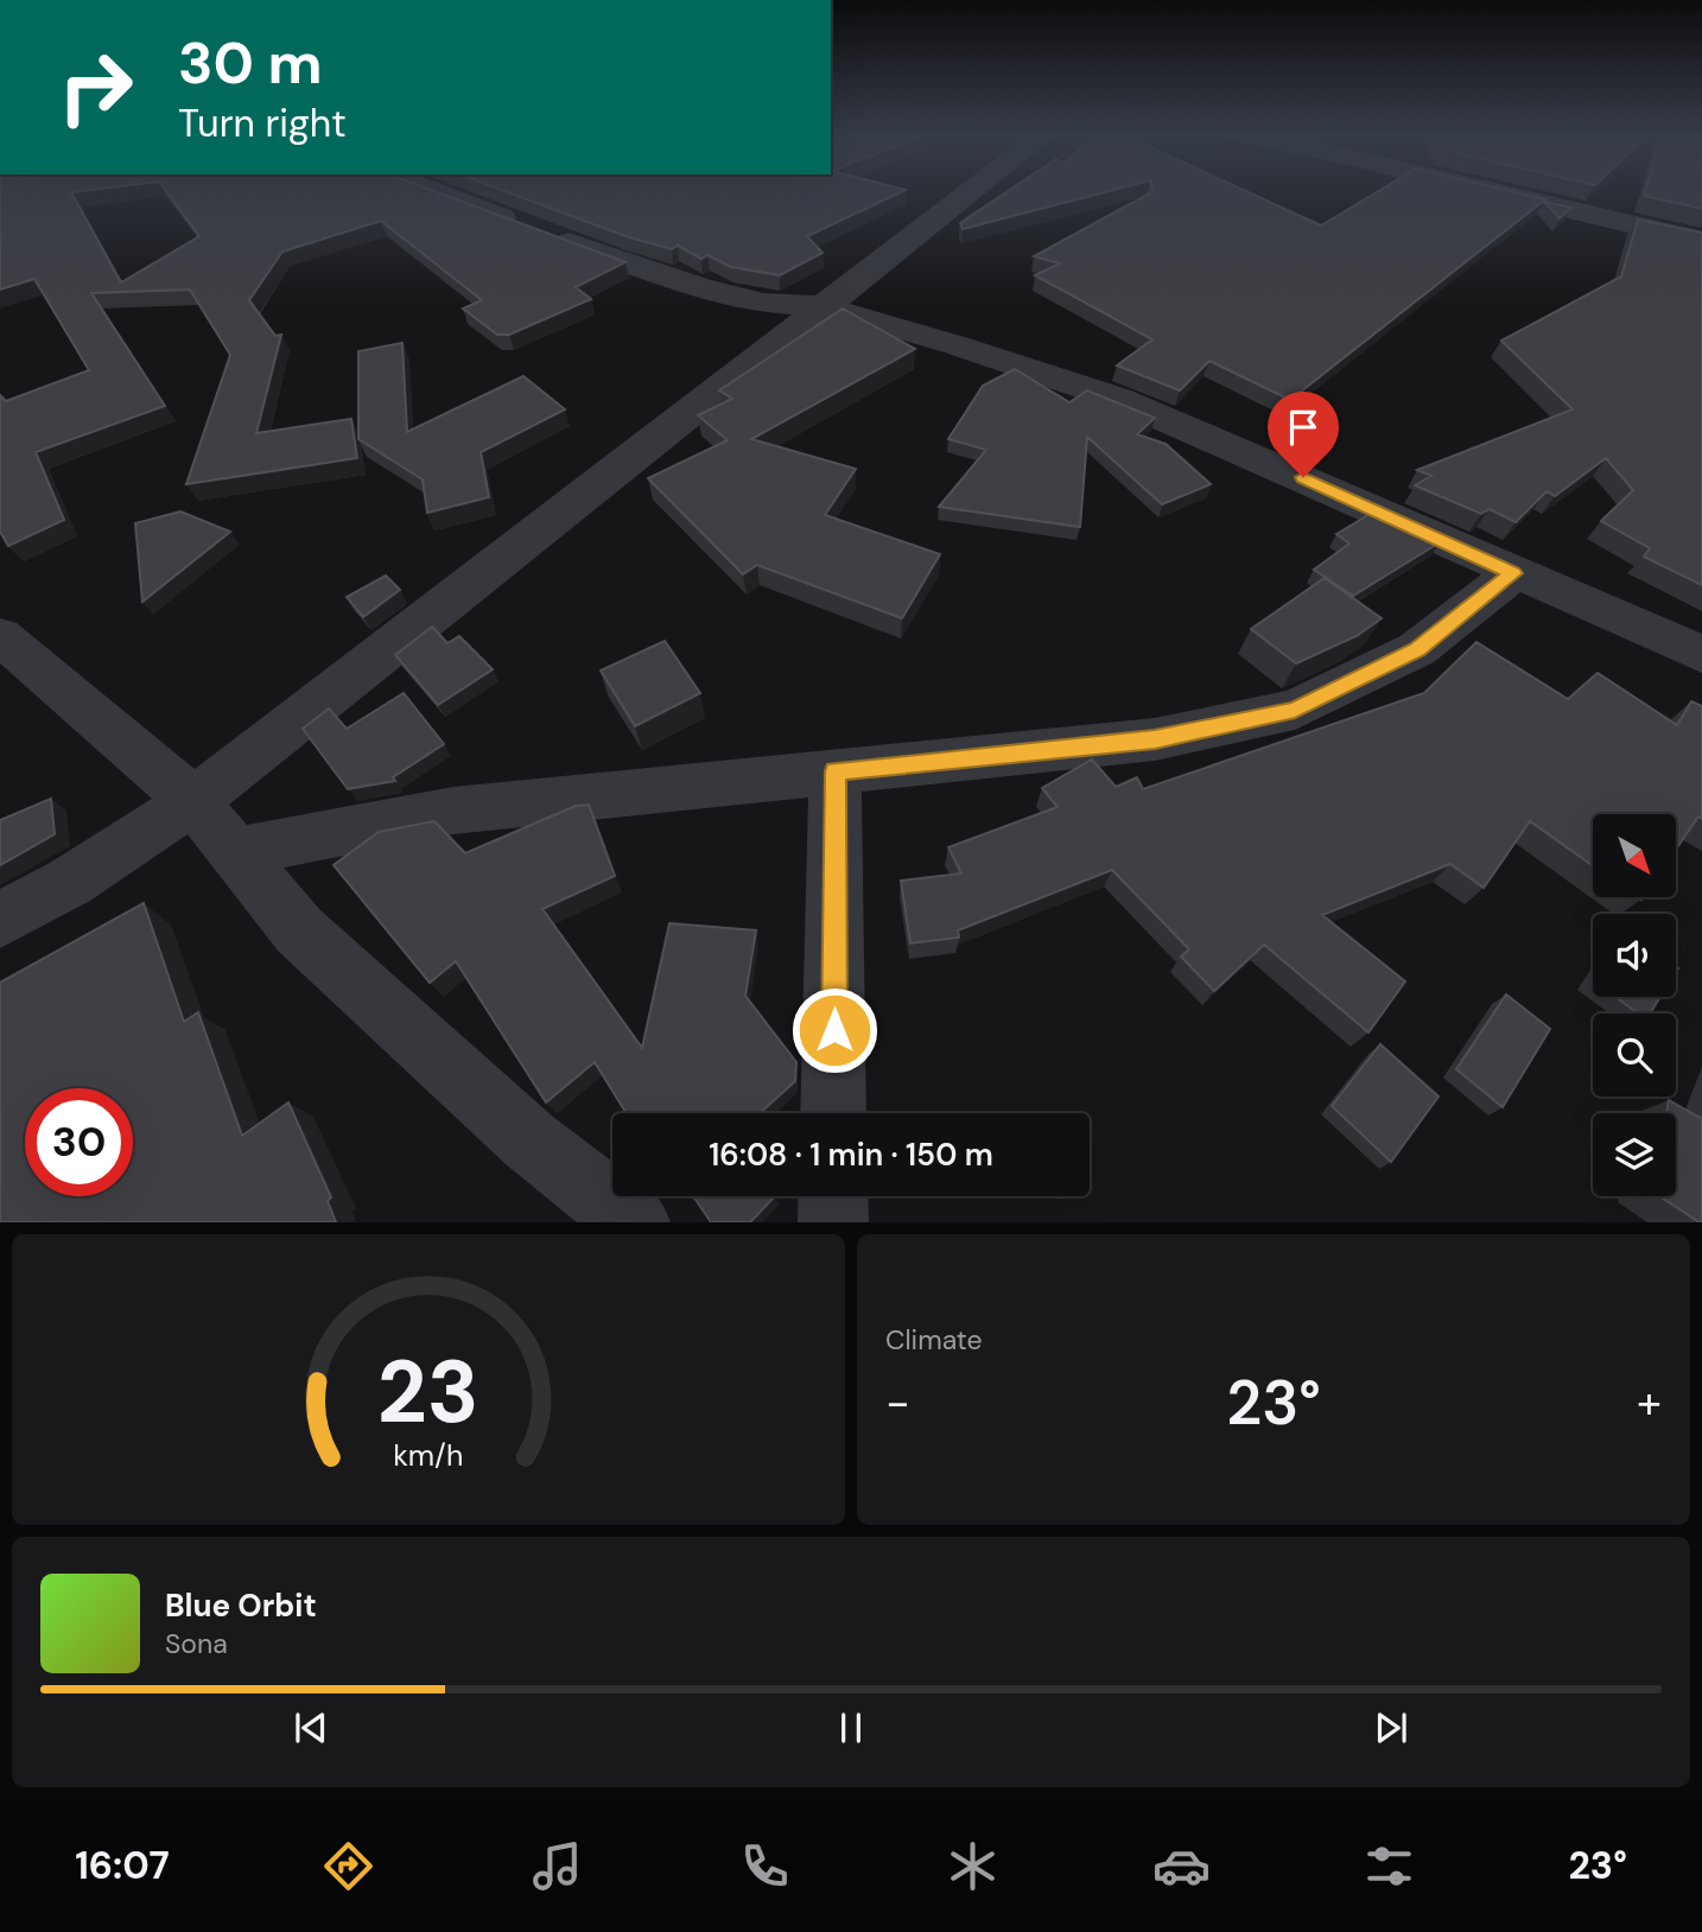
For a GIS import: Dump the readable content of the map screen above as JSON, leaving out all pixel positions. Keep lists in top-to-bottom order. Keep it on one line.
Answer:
{"north":"bottom right","page":{"turn":["30 m","Turn right"],"limit":"30","trip":"16:08 · 1 min · 150 m","tile":"Climate","heat":["−","23°","+"],"song":["Blue Orbit","Sona"],"tabs":["16:07","23°"],"gauge":["23","km/h"]}}
